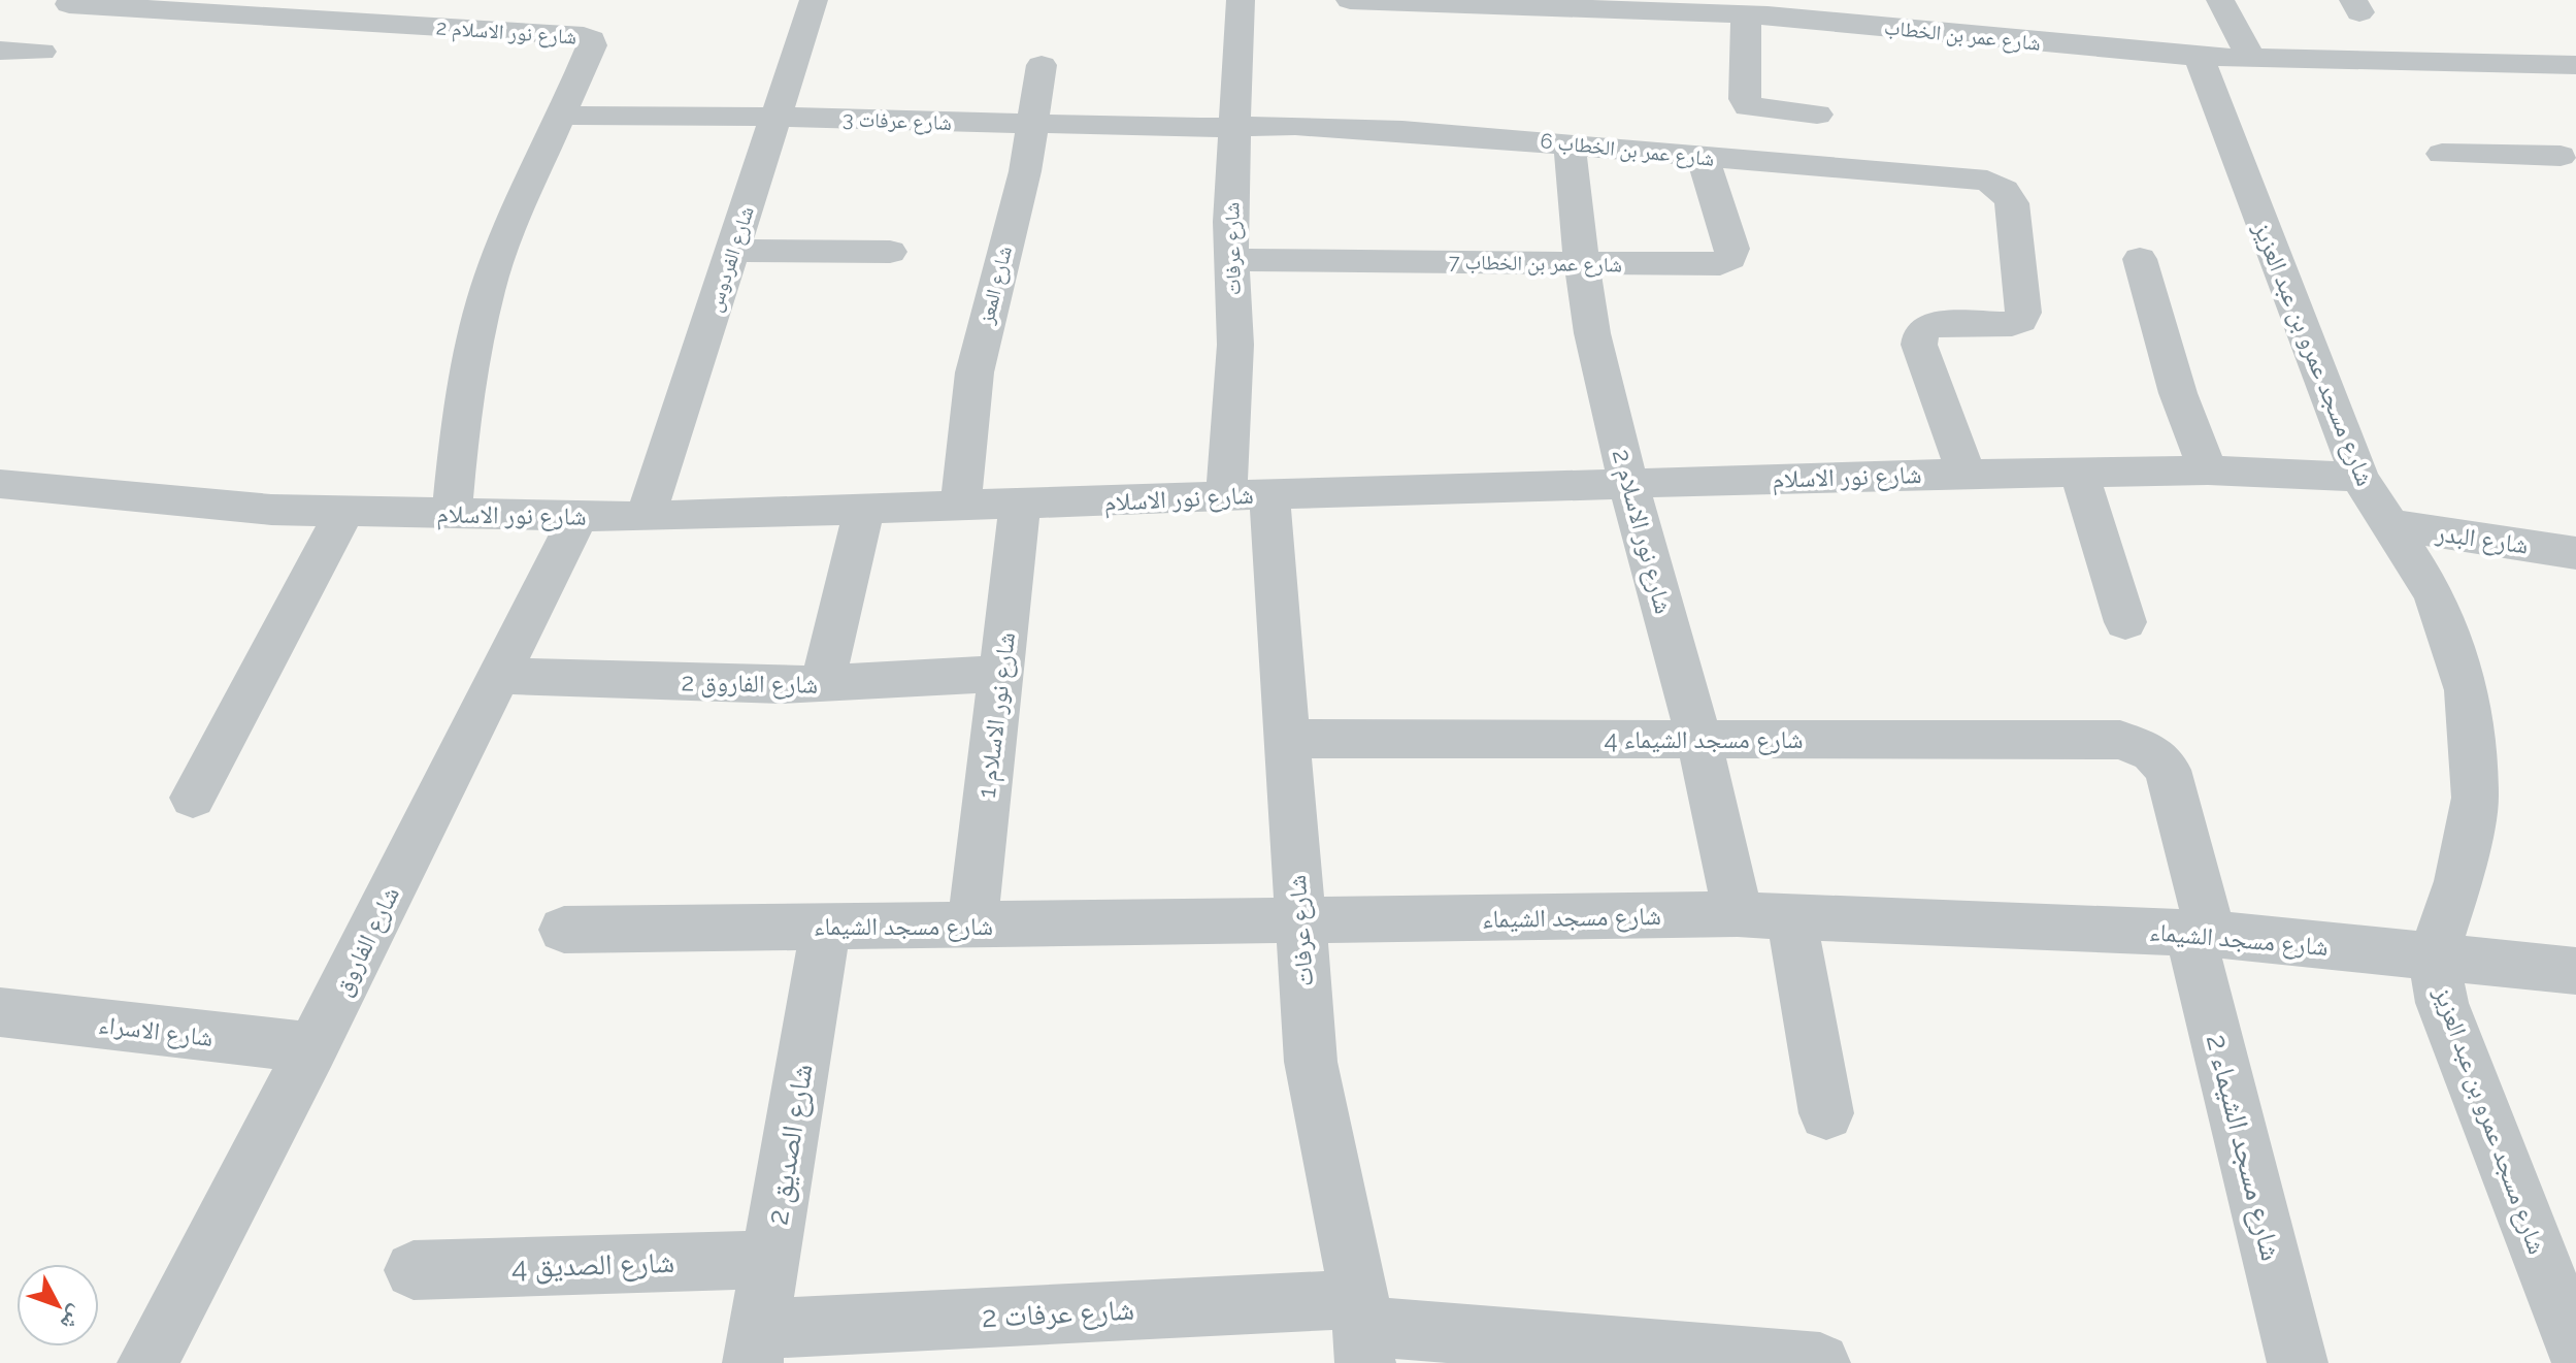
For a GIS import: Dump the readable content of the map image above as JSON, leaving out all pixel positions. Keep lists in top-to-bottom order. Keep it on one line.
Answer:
{"streets":{"street":["شارع نور الاسلام 2","شارع عمر بن الخطاب","شارع عرفات 3","شارع عمر بن الخطاب 6","شارع عرفات","شارع الفردوس","شارع عمر بن الخطاب 7","شارع المعز","شارع مسجد عمرو بن عبد العزيز","شارع نور الاسلام","شارع البدر","شارع الفاروق 2","شارع نور الاسلام 1","شارع مسجد الشيماء 4","شارع مسجد الشيماء","شارع الفاروق","شارع الاسراء","شارع الصديق 2","شارع مسجد الشيماء 2","شارع الصديق 4","شارع عرفات 2"]},"crossings":[["شارع نور الاسلام 2","شارع عرفات 3"],["شارع نور الاسلام 2","شارع عمر بن الخطاب 6"],["شارع نور الاسلام 2","شارع عمر بن الخطاب 7"],["شارع نور الاسلام 2","شارع نور الاسلام"],["شارع نور الاسلام 2","شارع مسجد الشيماء 4"],["شارع نور الاسلام 2","شارع مسجد الشيماء"],["شارع عمر بن الخطاب","شارع مسجد عمرو بن عبد العزيز"],["شارع عرفات 3","شارع عمر بن الخطاب 6"],["شارع عرفات 3","شارع عرفات"],["شارع عرفات 3","شارع الفردوس"],["شارع عرفات 3","شارع المعز"],["شارع عمر بن الخطاب 6","شارع عرفات"],["شارع عمر بن الخطاب 6","شارع عمر بن الخطاب 7"],["شارع عمر بن الخطاب 6","شارع نور الاسلام"],["شارع عرفات","شارع عمر بن الخطاب 7"],["شارع عرفات","شارع نور الاسلام"],["شارع عرفات","شارع مسجد الشيماء 4"],["شارع عرفات","شارع مسجد الشيماء"],["شارع عرفات","شارع عرفات 2"],["شارع الفردوس","شارع نور الاسلام"],["شارع المعز","شارع نور الاسلام"],["شارع مسجد عمرو بن عبد العزيز","شارع نور الاسلام"],["شارع مسجد عمرو بن عبد العزيز","شارع البدر"],["شارع مسجد عمرو بن عبد العزيز","شارع مسجد الشيماء"],["شارع نور الاسلام","شارع نور الاسلام 1"],["شارع نور الاسلام","شارع الفاروق"],["شارع الفاروق 2","شارع نور الاسلام 1"],["شارع الفاروق 2","شارع الفاروق"],["شارع نور الاسلام 1","شارع مسجد الشيماء"],["شارع مسجد الشيماء 4","شارع مسجد الشيماء 2"],["شارع مسجد الشيماء","شارع الصديق 2"],["شارع مسجد الشيماء","شارع مسجد الشيماء 2"],["شارع الفاروق","شارع الاسراء"],["شارع الصديق 2","شارع الصديق 4"],["شارع الصديق 2","شارع عرفات 2"]],"north":"bottom right"}
